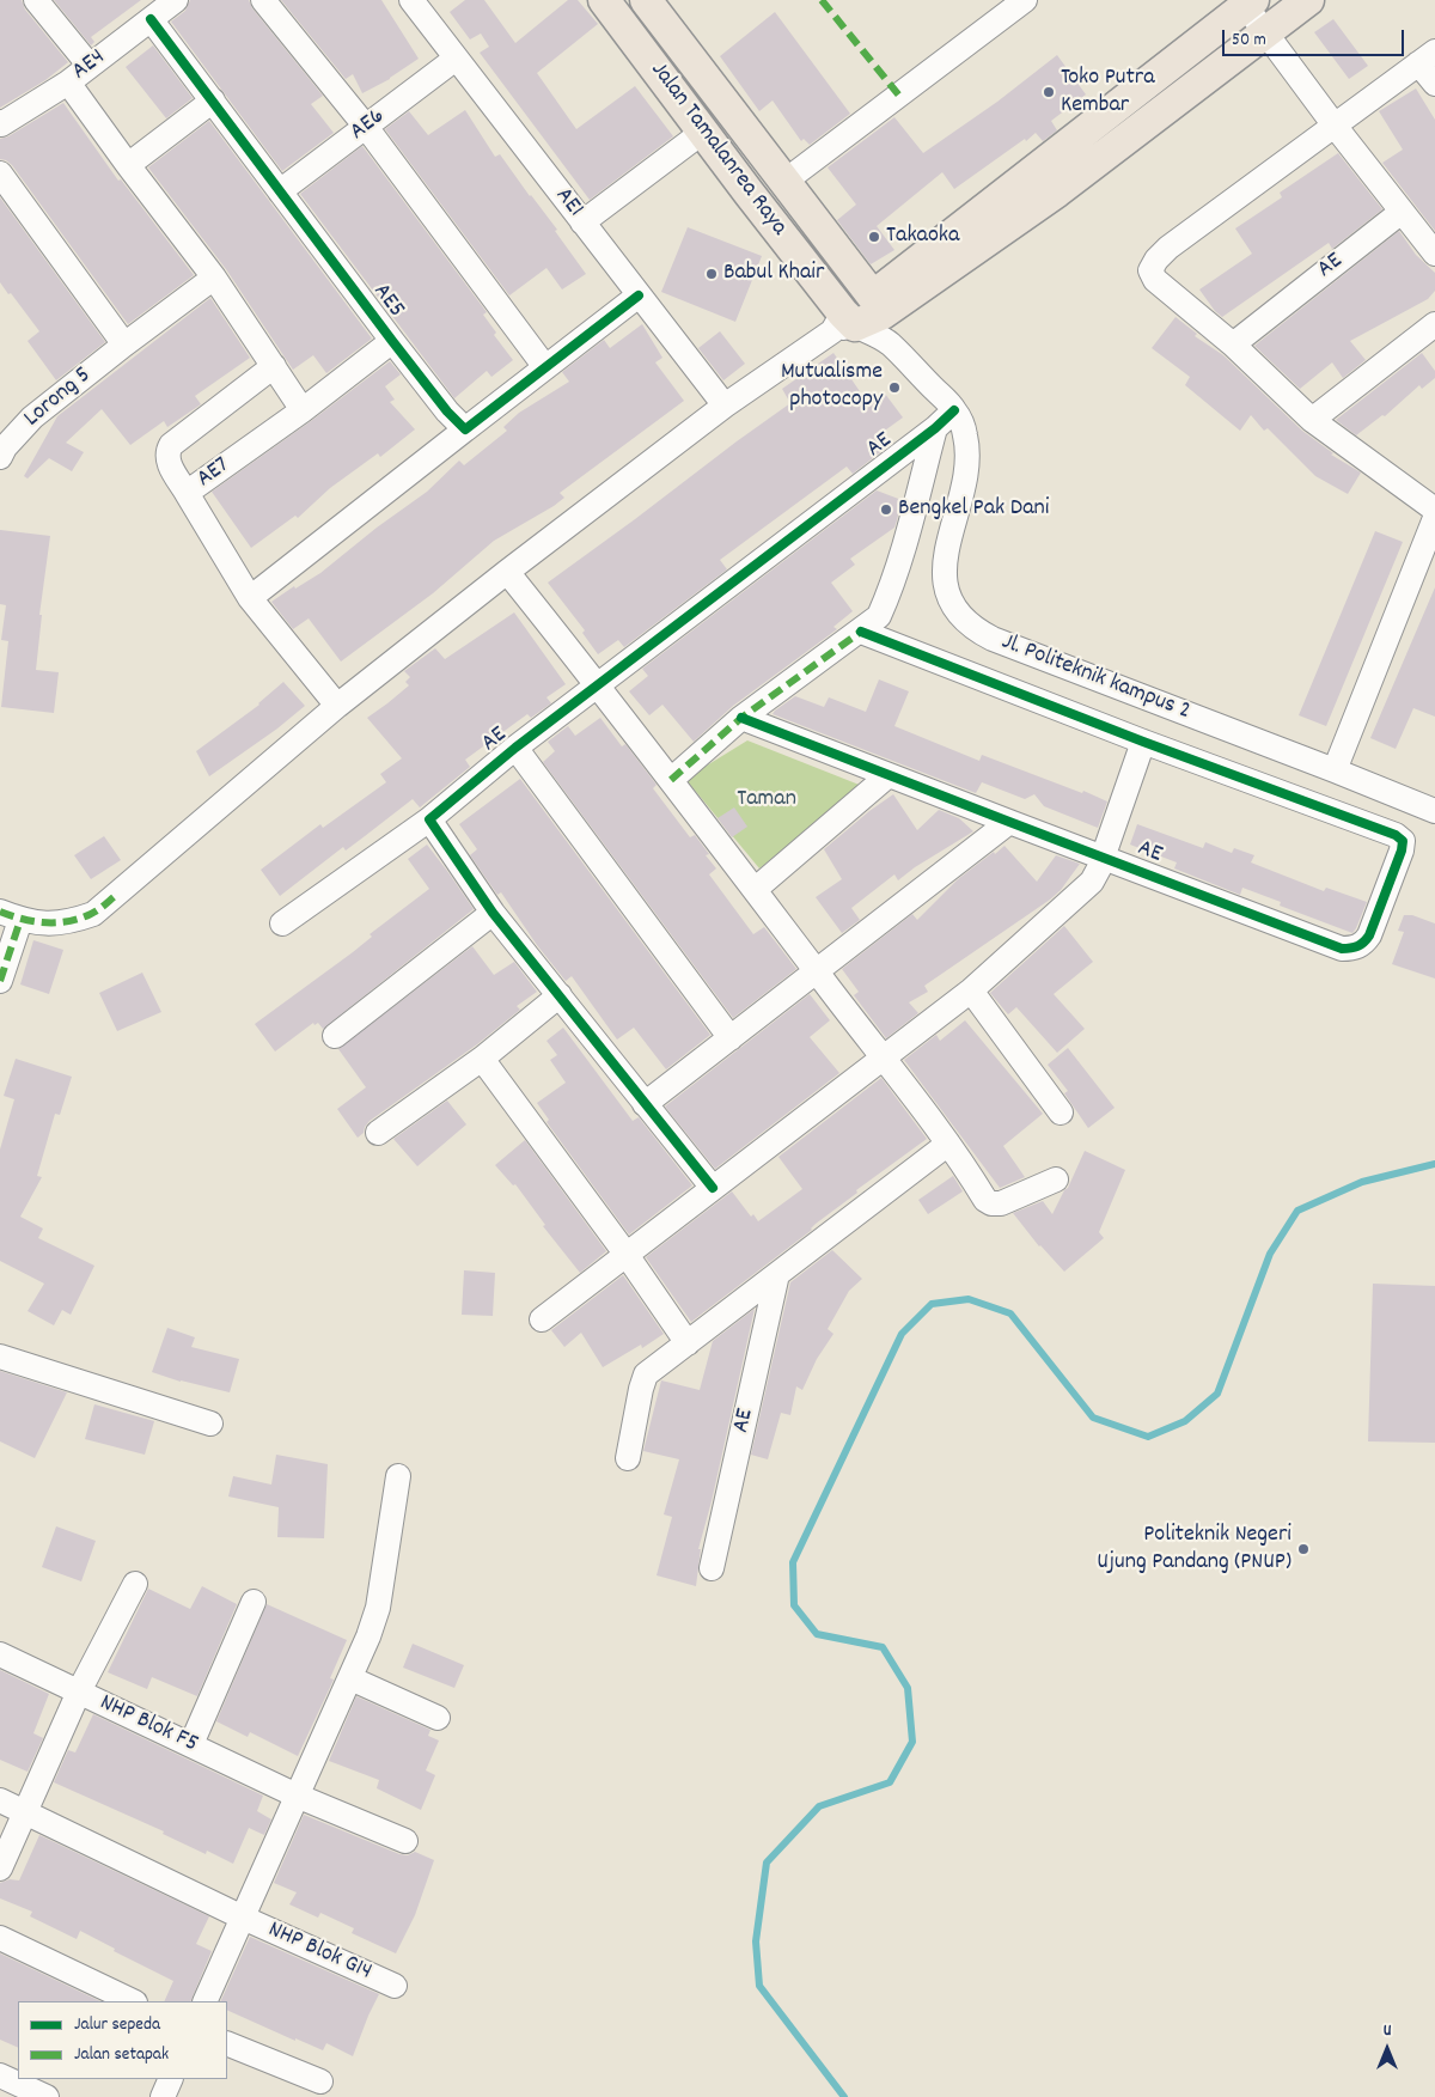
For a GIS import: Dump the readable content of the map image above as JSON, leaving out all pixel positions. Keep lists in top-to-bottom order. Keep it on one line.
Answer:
{"streets":{"main road":["Jalan Tamalanrea Raya"],"street":["AE4","AE6","AE1","AE","AE5","Lorong 5","AE7","Jl. Politeknik kampus 2","NHP Blok F5","NHP Blok G14"]},"crossings":[["AE4","AE5"],["AE6","AE1"],["AE6","AE5"],["AE","Jl. Politeknik kampus 2"],["AE5","AE7"]],"parks":["Taman"],"places":["Toko Putra Kembar","Takaoka","Babul Khair","Mutualisme photocopy","Bengkel Pak Dani","Politeknik Negeri Ujung Pandang (PNUP)"],"legend":["Jalur sepeda","Jalan setapak"],"scale_bar":"50 m","north":"top"}
